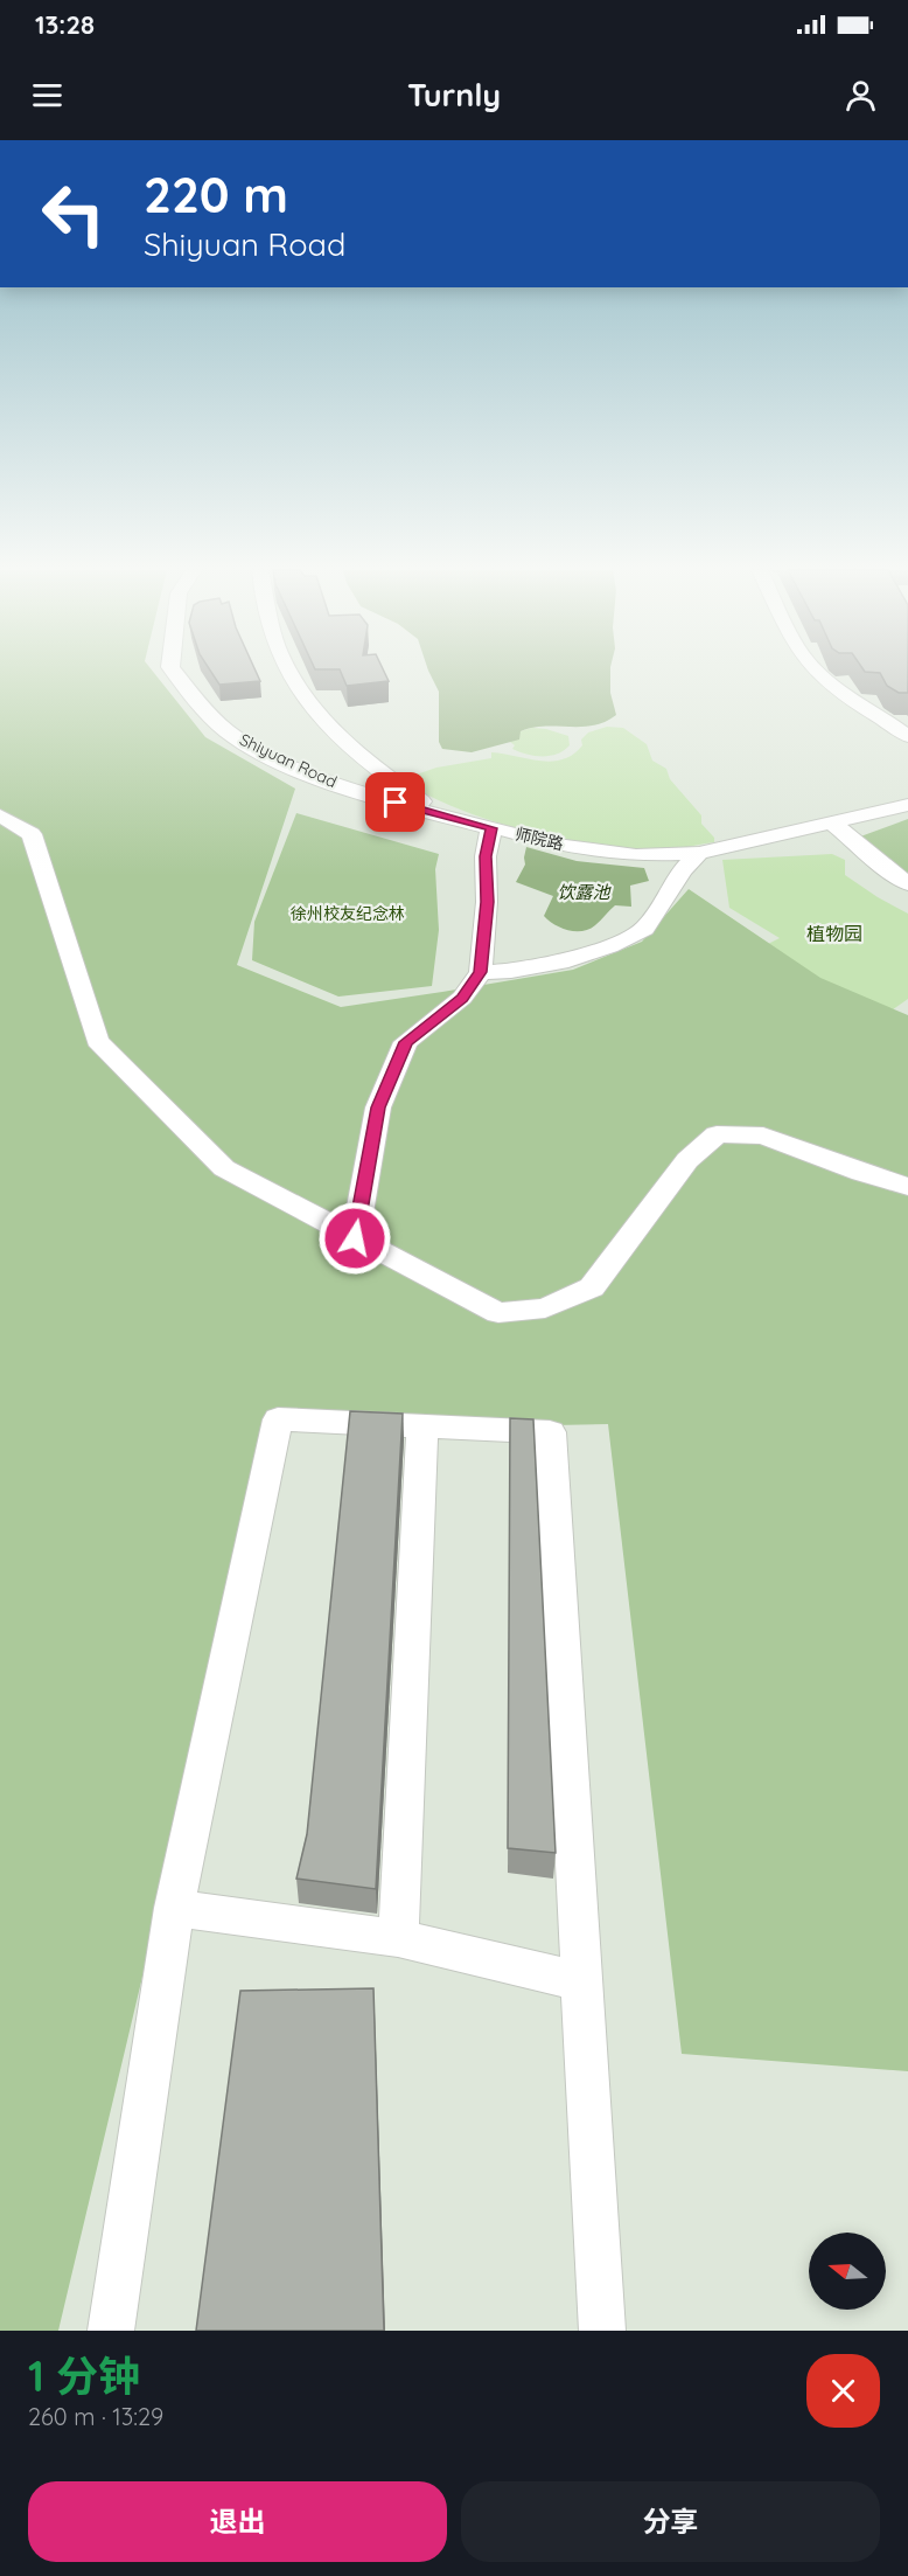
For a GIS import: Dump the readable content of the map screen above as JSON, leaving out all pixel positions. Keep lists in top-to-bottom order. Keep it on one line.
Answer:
{"streets":{"street":["Shiyuan Road","师院路"]},"crossings":[["Shiyuan Road","师院路"]],"water":["饮露池"],"parks":["徐州校友纪念林","植物园"],"north":"left","page":{"status":"13:28","header":"Turnly","turn":["220 m","Shiyuan Road"],"heading":["1 分钟","260 m · 13:29"],"buttons":["退出","分享"]}}
